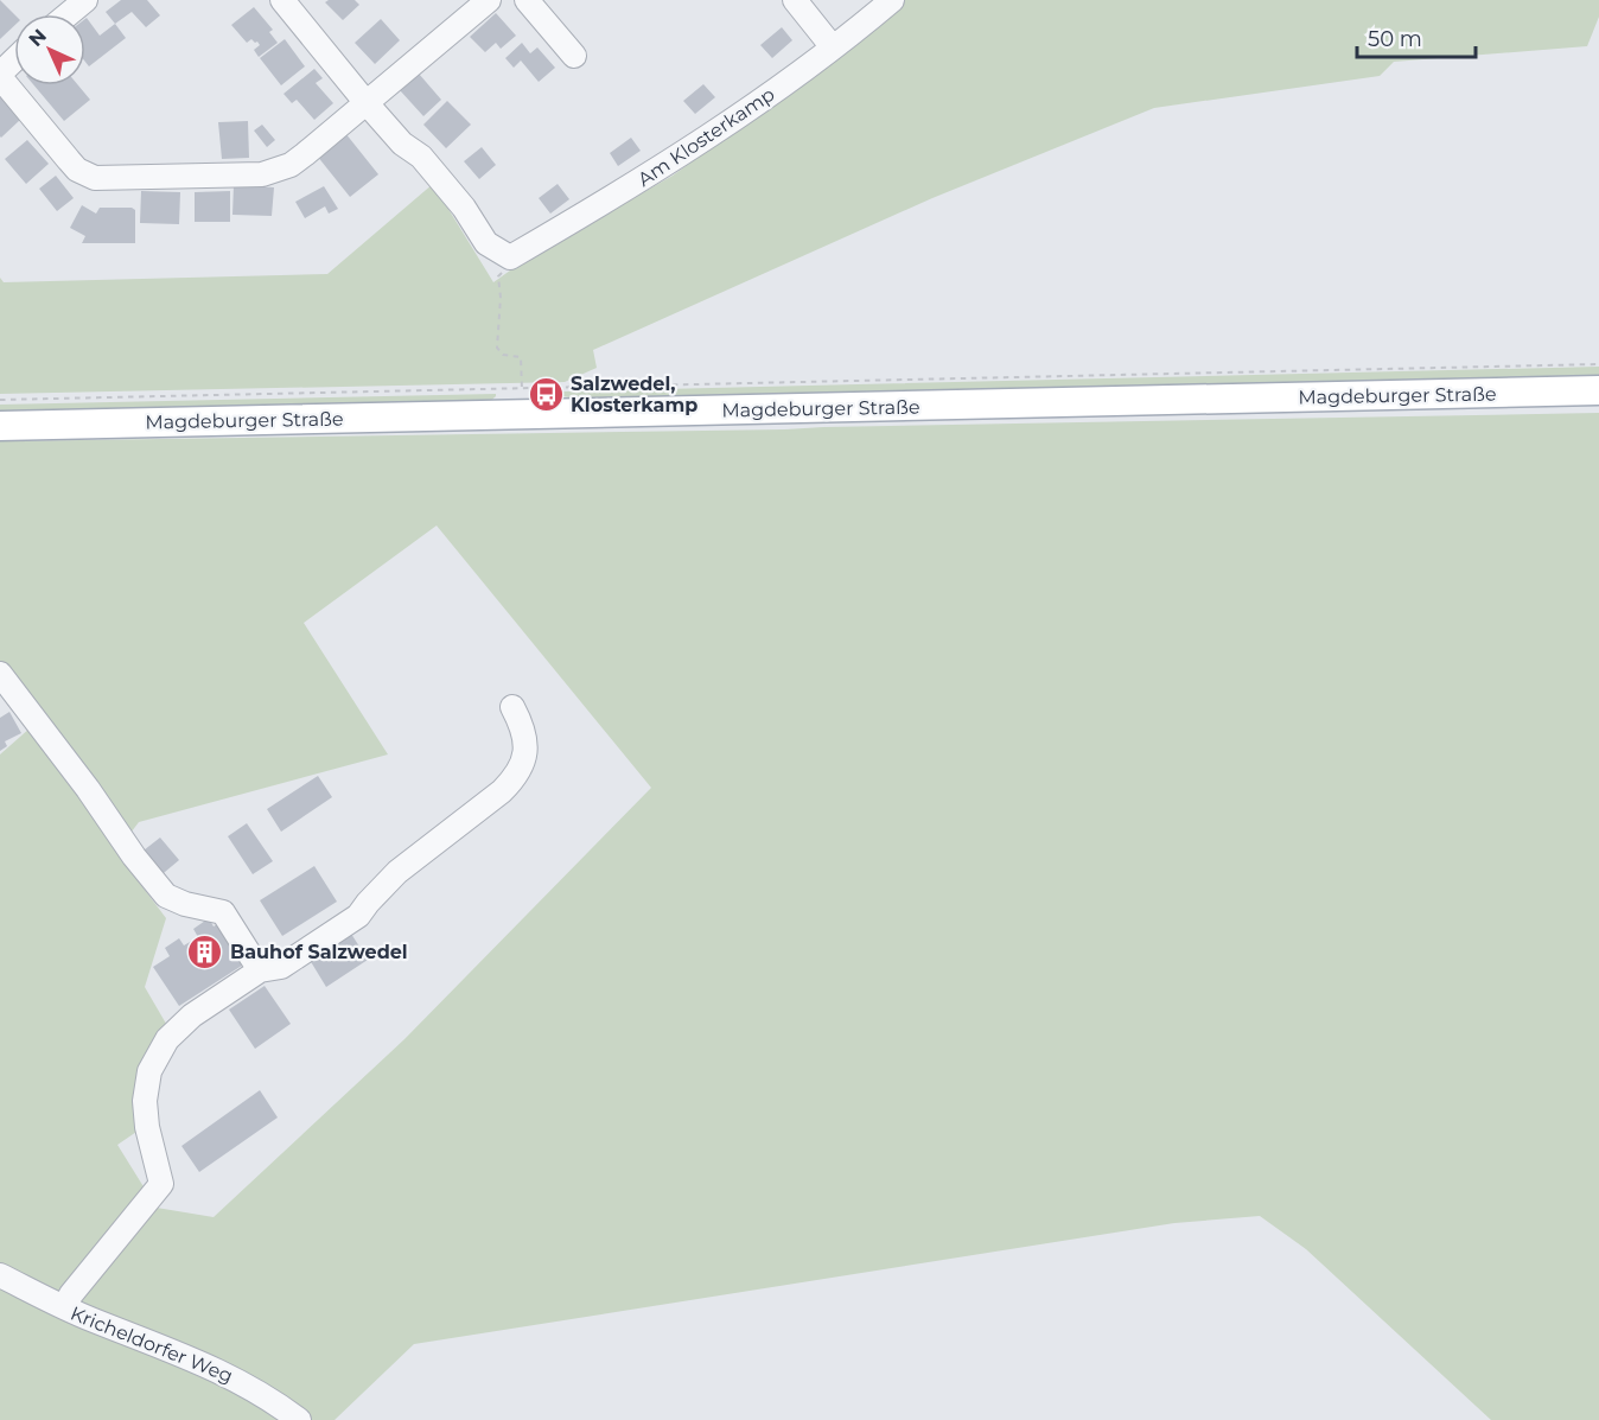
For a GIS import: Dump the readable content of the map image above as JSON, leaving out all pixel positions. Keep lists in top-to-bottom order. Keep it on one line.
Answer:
{"streets":{"main road":["Magdeburger Straße"],"street":["Am Klosterkamp","Kricheldorfer Weg"]},"places":{"bus stop":["Salzwedel, Klosterkamp"],"building":["Bauhof Salzwedel"]},"scale_bar":"50 m","north":"top left"}
